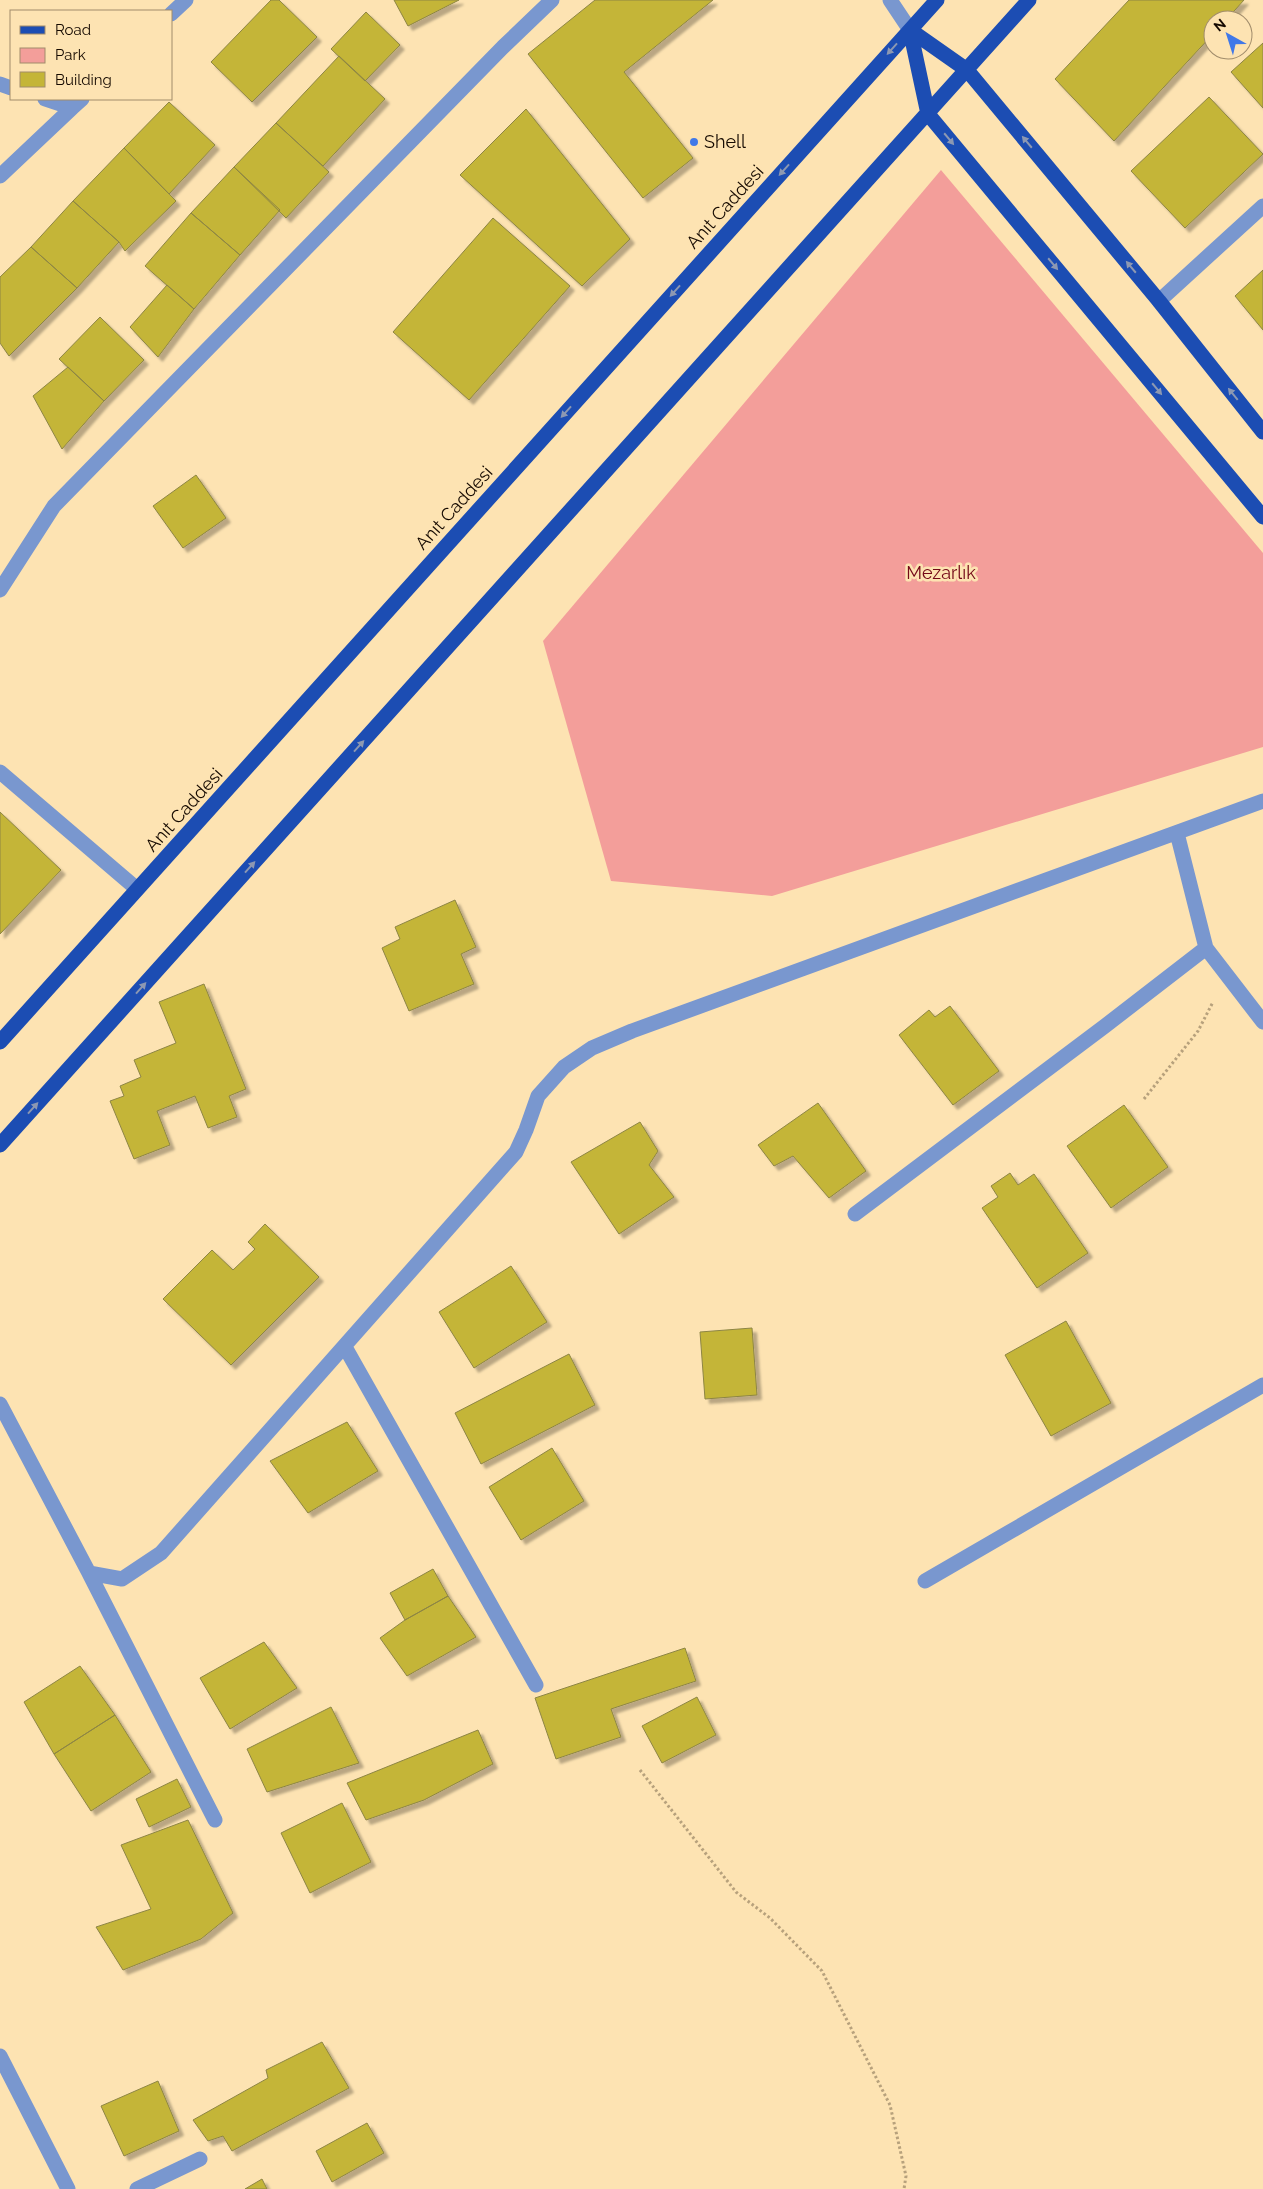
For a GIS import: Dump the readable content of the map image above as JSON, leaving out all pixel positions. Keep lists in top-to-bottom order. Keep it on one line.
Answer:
{"streets":{"main road":["Anıt Caddesi"]},"parks":["Mezarlık"],"places":["Shell"],"legend":["Road","Park","Building"],"north":"top left"}
